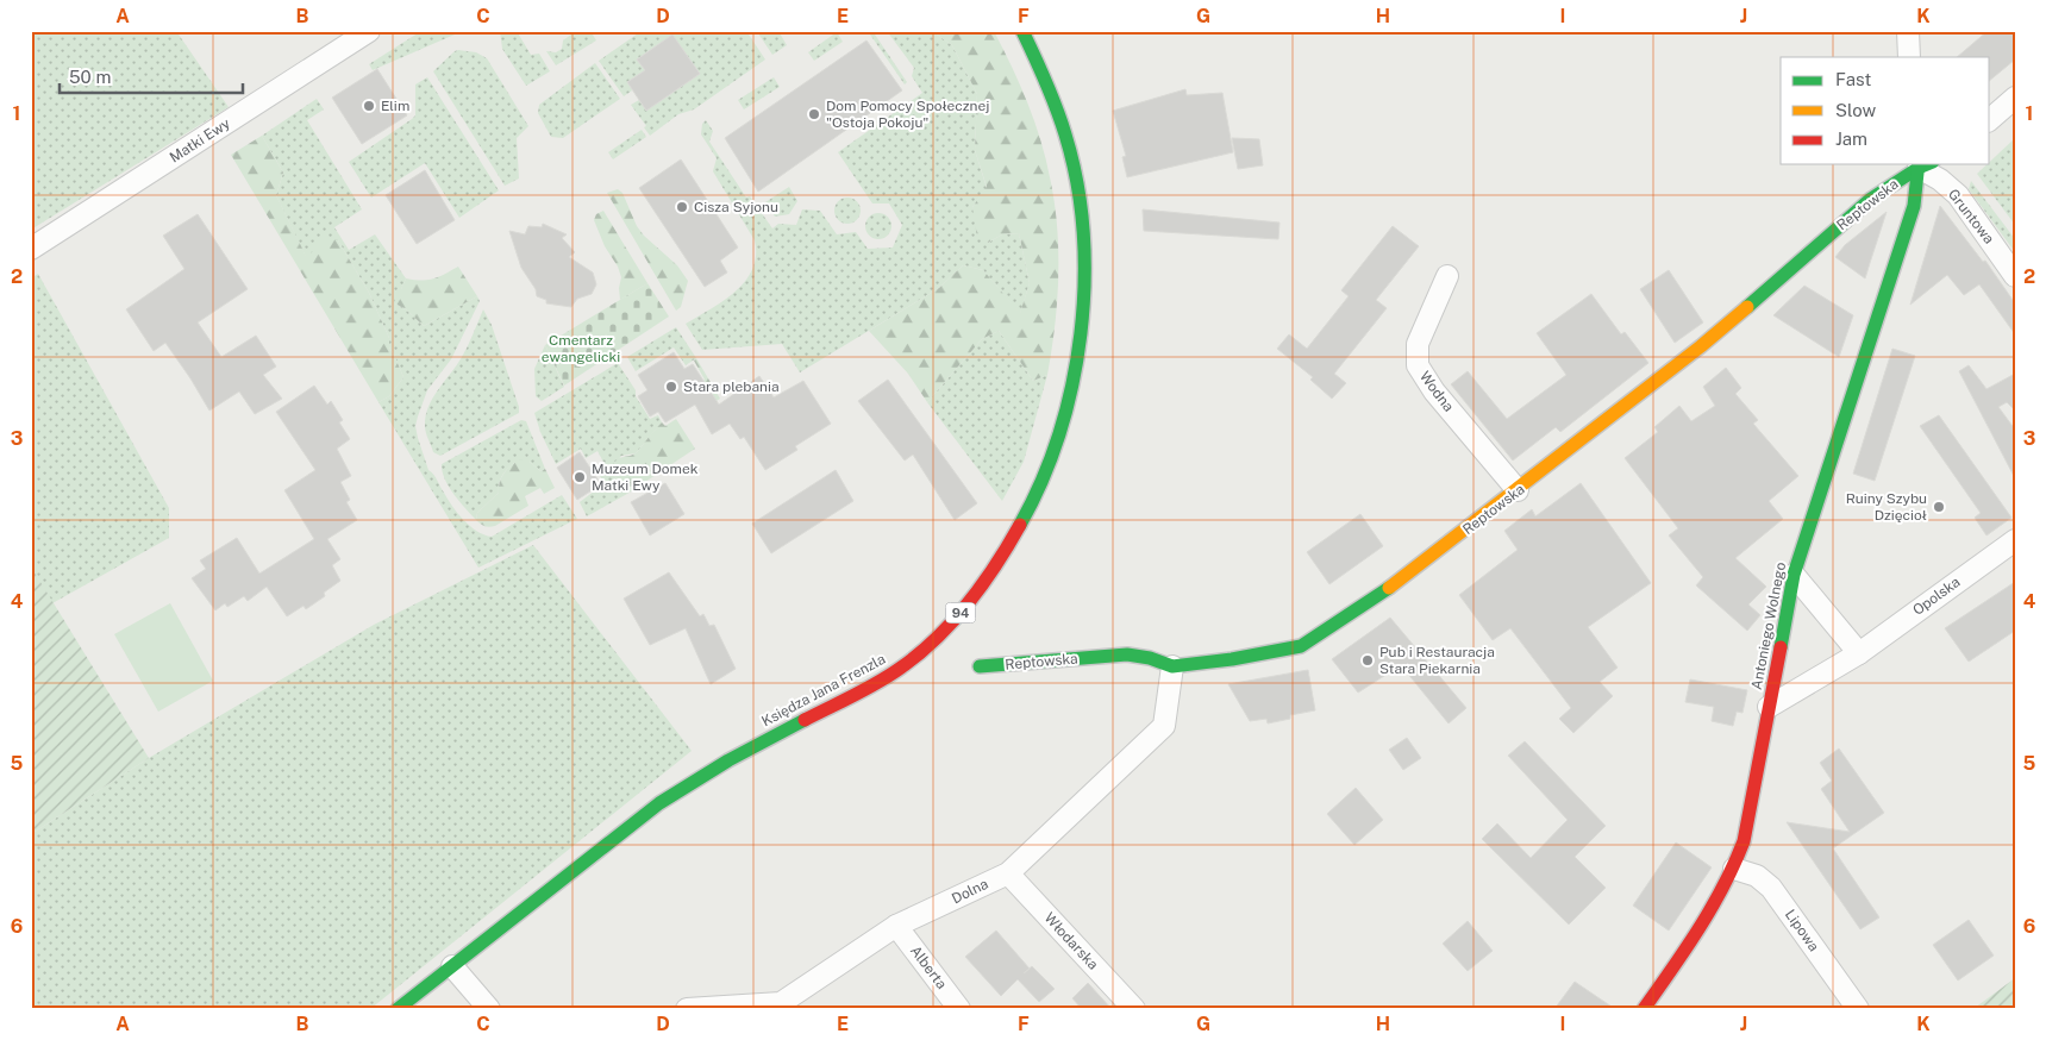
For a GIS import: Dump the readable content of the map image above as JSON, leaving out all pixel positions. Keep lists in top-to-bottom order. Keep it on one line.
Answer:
{"streets":{"street":["Matki Ewy","Reptowska","Gruntowa","Wodna","Opolska","94","Antoniego Wolnego","Księdza Jana Frenzla","Dolna","Lipowa","Włodarska","Alberta"]},"crossings":[["Reptowska","Gruntowa"],["Reptowska","Wodna"],["Reptowska","Antoniego Wolnego"],["Reptowska","Dolna"],["Gruntowa","Antoniego Wolnego"],["Opolska","Antoniego Wolnego"],["Antoniego Wolnego","Lipowa"],["Dolna","Włodarska"],["Dolna","Alberta"]],"parks":["Cmentarz ewangelicki"],"places":["Elim","Dom Pomocy Społecznej \"Ostoja Pokoju\"","Cisza Syjonu","Stara plebania","Muzeum Domek Matki Ewy","Ruiny Szybu Dzięcioł","Pub i Restauracja Stara Piekarnia"],"legend":["Fast","Slow","Jam"],"scale_bar":"50 m","grid":{"columns":["A","B","C","D","E","F","G","H","I","J","K"],"rows":["1","2","3","4","5","6"]}}
